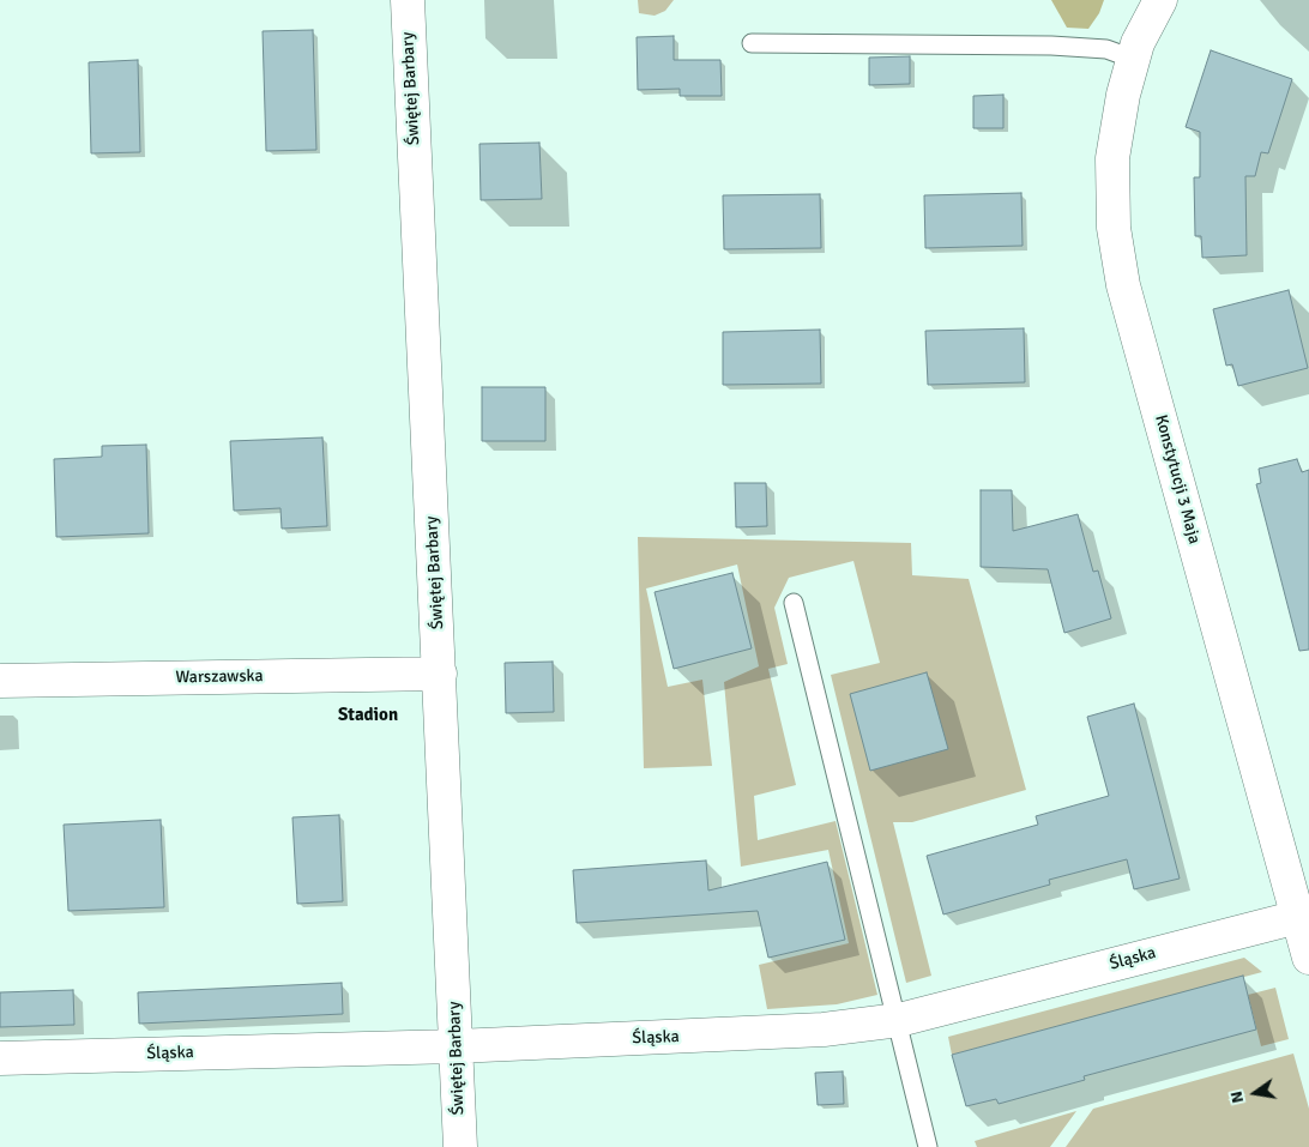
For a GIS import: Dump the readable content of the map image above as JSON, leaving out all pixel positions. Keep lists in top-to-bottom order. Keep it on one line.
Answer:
{"streets":{"street":["Świętej Barbary","Konstytucji 3 Maja","Warszawska","Śląska"]},"crossings":[["Świętej Barbary","Warszawska"],["Świętej Barbary","Śląska"],["Konstytucji 3 Maja","Śląska"]],"districts":["Stadion"],"north":"left"}
